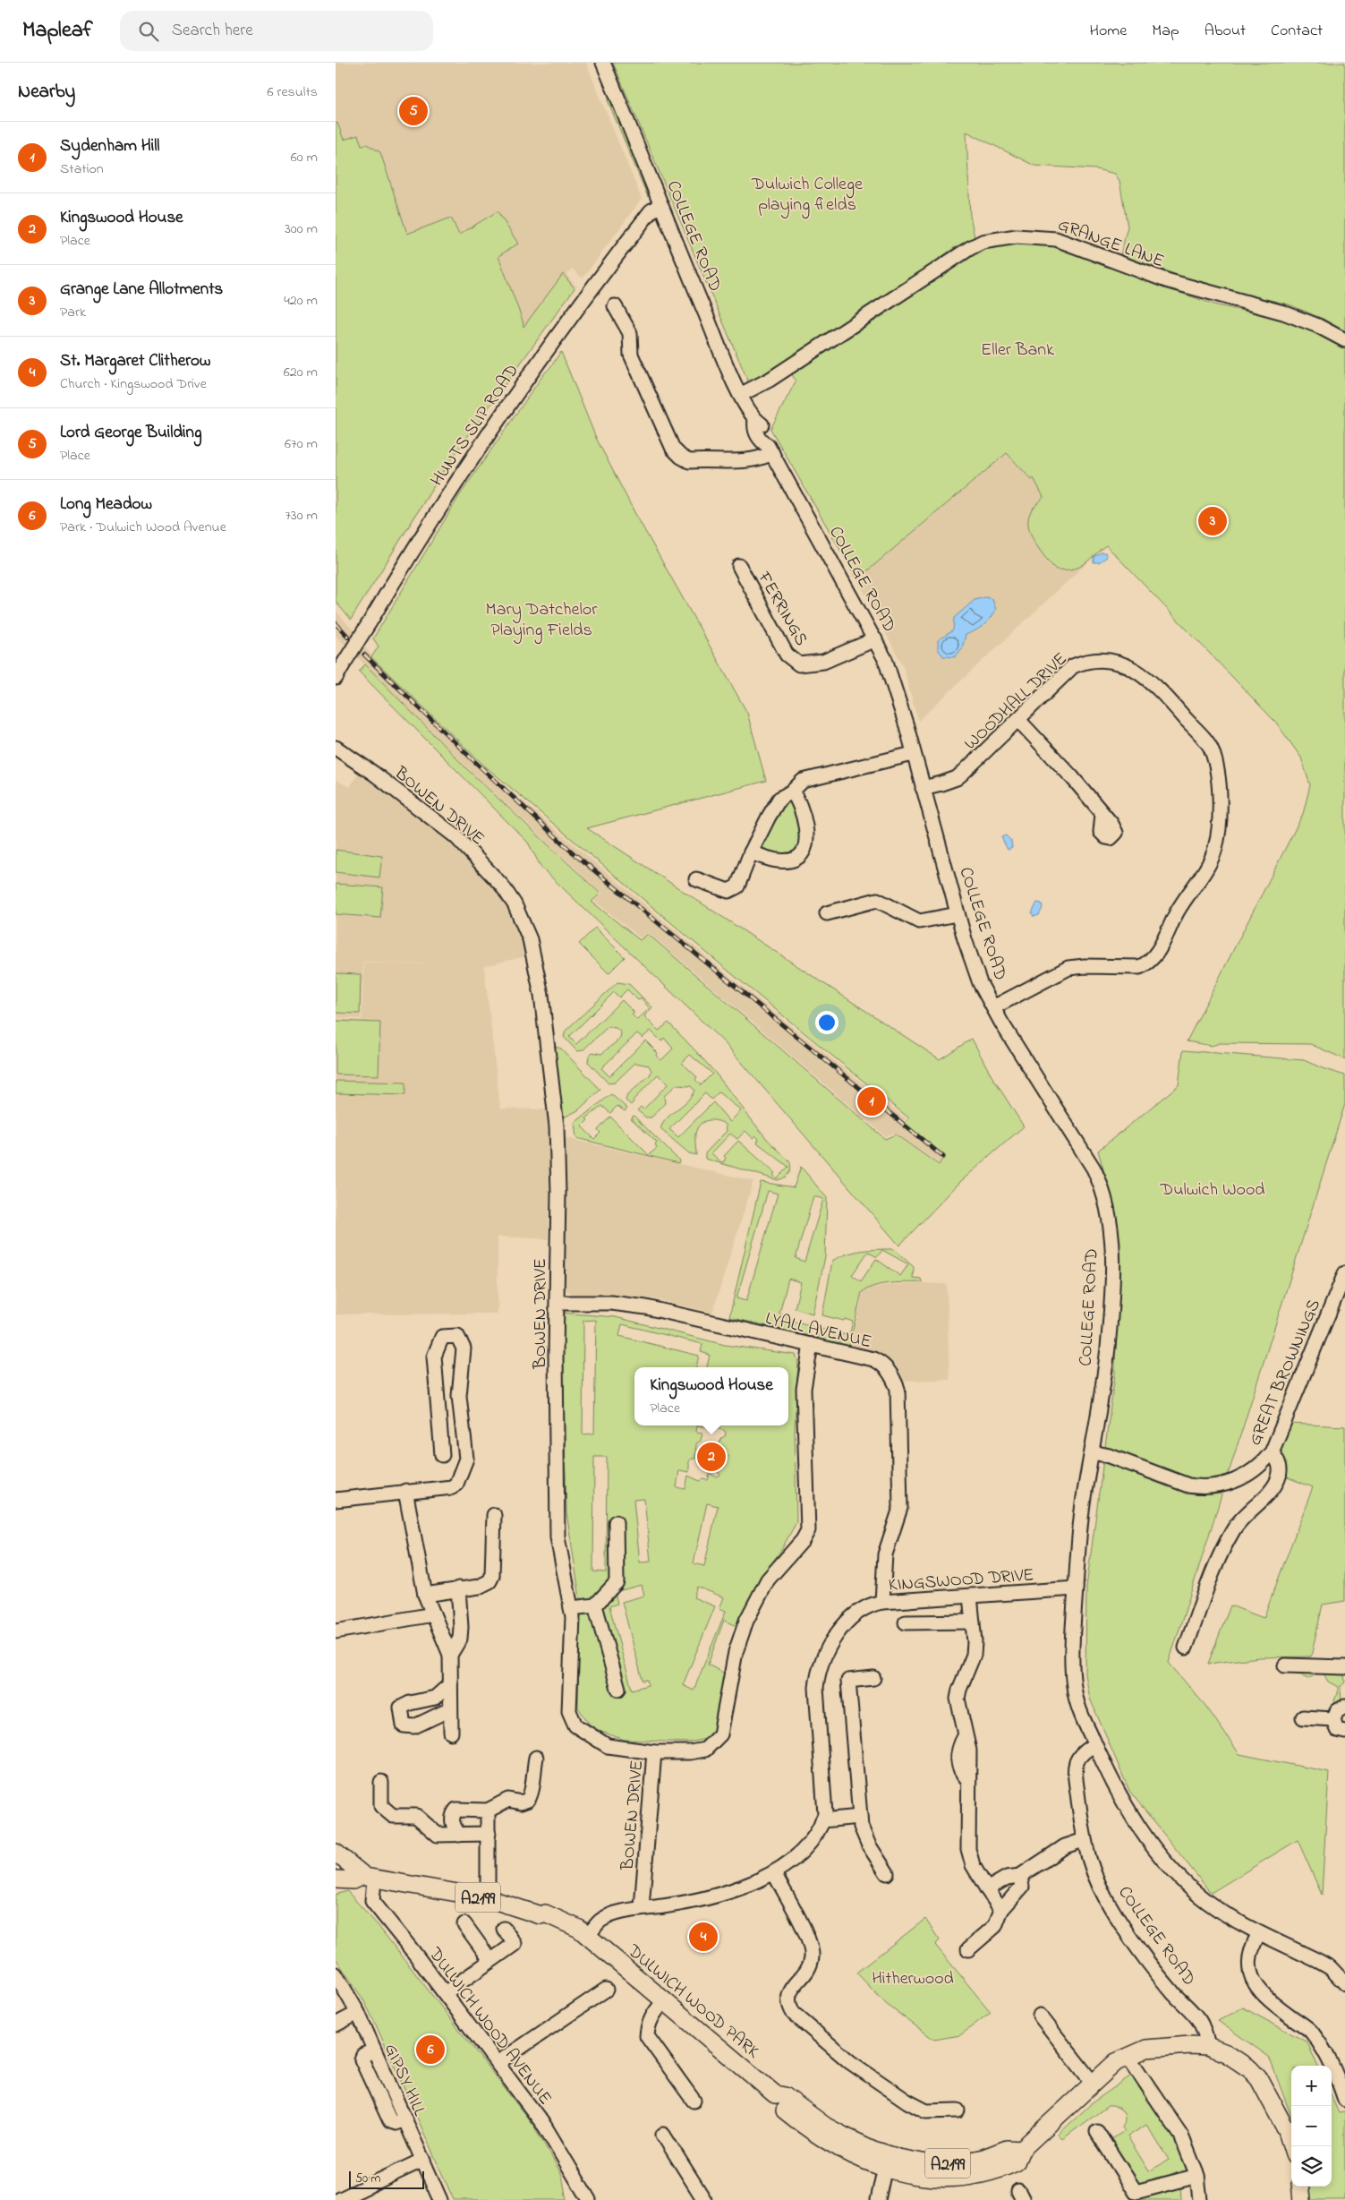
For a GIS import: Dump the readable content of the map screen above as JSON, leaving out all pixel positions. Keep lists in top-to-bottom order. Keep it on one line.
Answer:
{"streets":{"main road":["A2199","DULWICH WOOD PARK"],"street":["COLLEGE ROAD","GRANGE LANE","HUNTS SLIP ROAD","FERRINGS","WOODHALL DRIVE","BOWEN DRIVE","LYALL AVENUE","GREAT BROWNINGS","KINGSWOOD DRIVE","DULWICH WOOD AVENUE","GIPSY HILL"]},"crossings":[["COLLEGE ROAD","GRANGE LANE"],["COLLEGE ROAD","HUNTS SLIP ROAD"],["COLLEGE ROAD","FERRINGS"],["COLLEGE ROAD","WOODHALL DRIVE"],["COLLEGE ROAD","GREAT BROWNINGS"],["COLLEGE ROAD","KINGSWOOD DRIVE"],["COLLEGE ROAD","A2199"],["COLLEGE ROAD","DULWICH WOOD PARK"],["BOWEN DRIVE","LYALL AVENUE"],["BOWEN DRIVE","KINGSWOOD DRIVE"],["LYALL AVENUE","KINGSWOOD DRIVE"],["KINGSWOOD DRIVE","A2199"],["KINGSWOOD DRIVE","DULWICH WOOD PARK"],["A2199","DULWICH WOOD PARK"],["A2199","DULWICH WOOD AVENUE"]],"parks":["Dulwich College playing fields","Eller Bank","Mary Datchelor Playing Fields","Dulwich Wood","Hitherwood"],"scale_bar":"50 m","page":{"header":"Mapleaf","search":"Search here","nav":["Home","Map","About","Contact"],"heading":["Nearby","6 results"],"pins":["5","3","1","2","4","6"],"list":[{"mark":"1","name":"Sydenham Hill","note":"Station","value":"60 m"},{"mark":"2","name":"Kingswood House","note":"Place","value":"300 m"},{"mark":"3","name":"Grange Lane Allotments","note":"Park","value":"420 m"},{"mark":"4","name":"St. Margaret Clitherow","note":"Church · Kingswood Drive","value":"620 m"},{"mark":"5","name":"Lord George Building","note":"Place","value":"670 m"},{"mark":"6","name":"Long Meadow","note":"Park · Dulwich Wood Avenue","value":"730 m"}],"popup":["Kingswood House","Place"],"map_buttons":["+","−"],"scale":"50 m"}}
